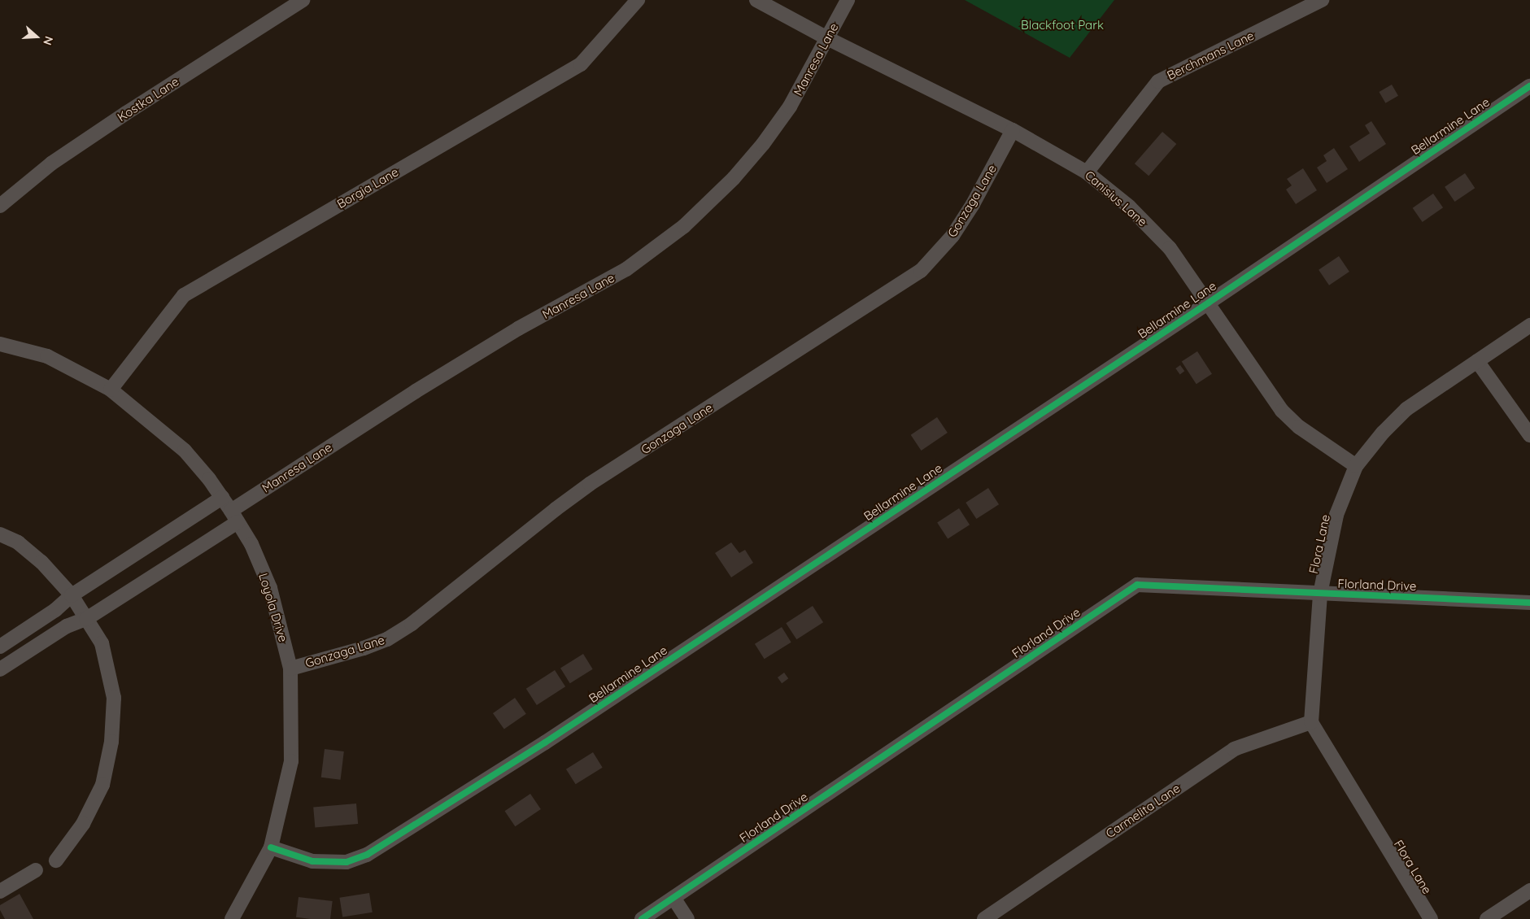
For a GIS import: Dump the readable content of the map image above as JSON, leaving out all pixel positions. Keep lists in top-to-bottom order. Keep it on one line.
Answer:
{"streets":{"street":["Berchmans Lane","Manresa Lane","Kostka Lane","Bellarmine Lane","Borgia Lane","Canisius Lane","Gonzaga Lane","Flora Lane","Florland Drive","Loyola Drive","Carmelita Lane"]},"crossings":[["Berchmans Lane","Canisius Lane"],["Manresa Lane","Canisius Lane"],["Manresa Lane","Loyola Drive"],["Bellarmine Lane","Canisius Lane"],["Bellarmine Lane","Loyola Drive"],["Borgia Lane","Loyola Drive"],["Canisius Lane","Gonzaga Lane"],["Canisius Lane","Flora Lane"],["Gonzaga Lane","Loyola Drive"],["Flora Lane","Florland Drive"],["Flora Lane","Carmelita Lane"]],"parks":["Blackfoot Park"],"north":"right"}
